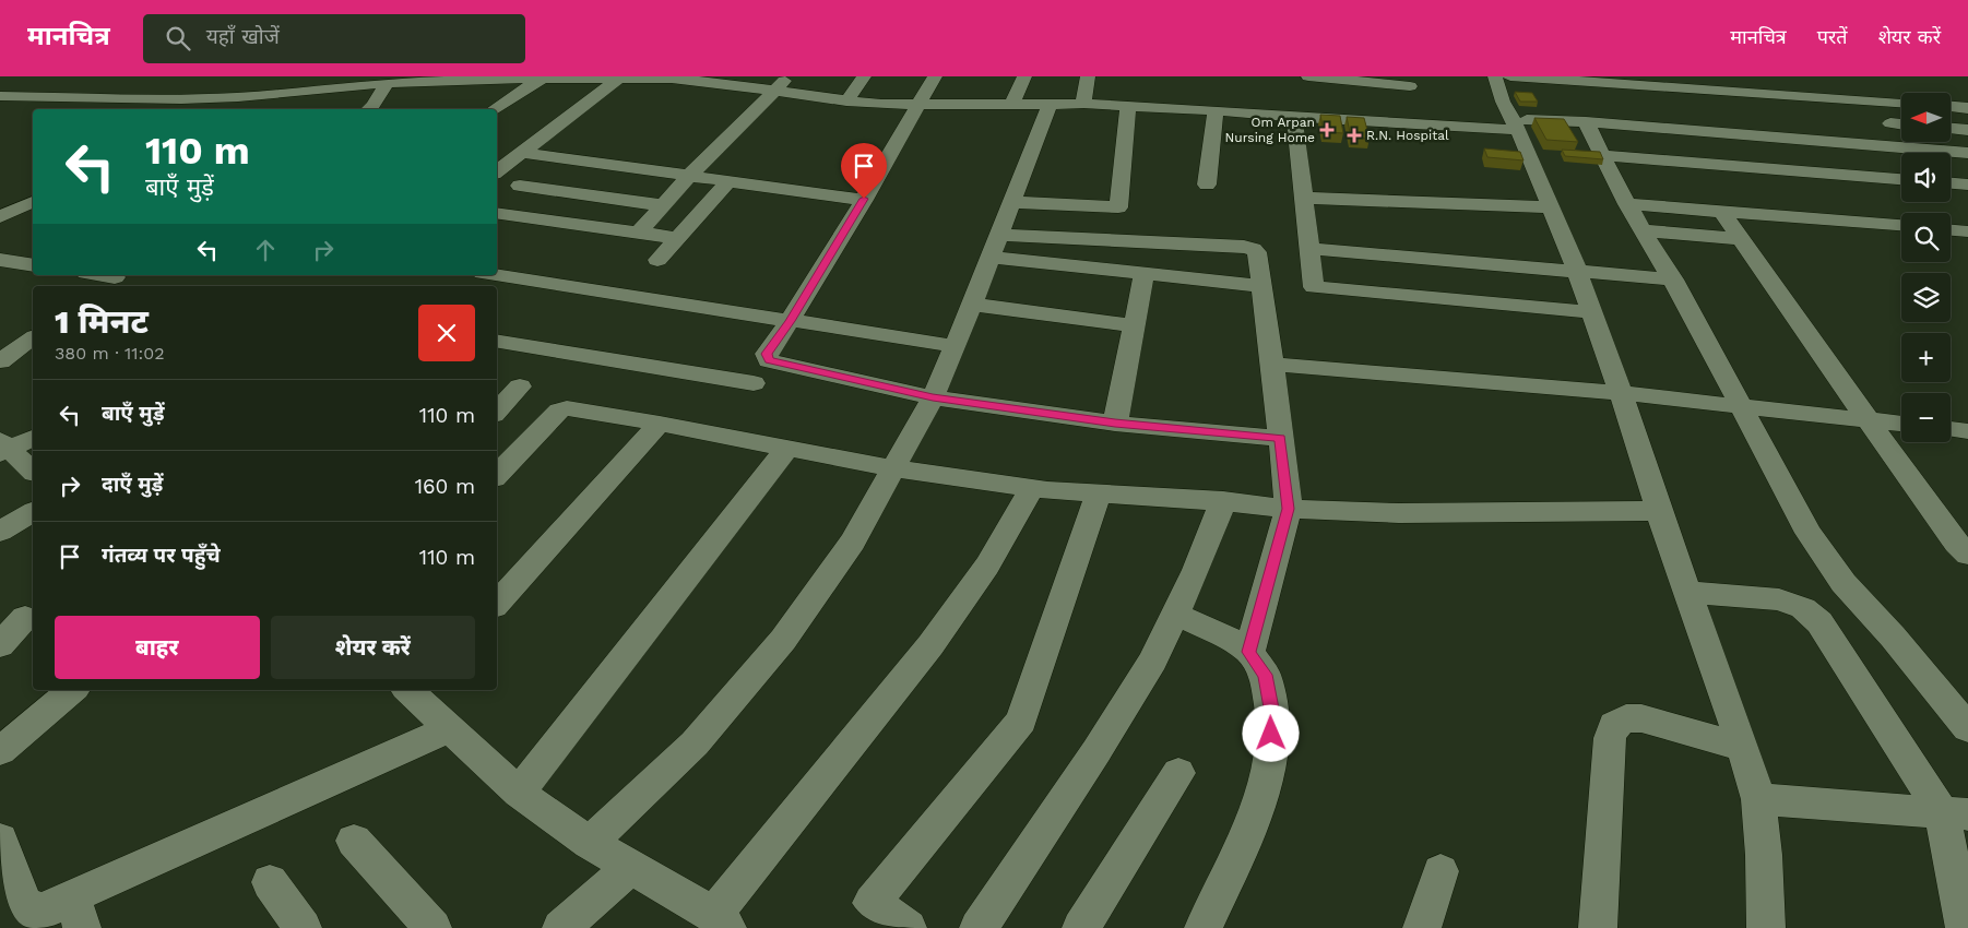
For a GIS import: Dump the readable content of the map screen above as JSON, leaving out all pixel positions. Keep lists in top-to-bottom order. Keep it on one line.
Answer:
{"places":{"health":["Om Arpan Nursing Home","R.N. Hospital"]},"north":"left","page":{"header":"मानचित्र","search":"यहाँ खोजें","nav":["मानचित्र","परतें","शेयर करें"],"map_buttons":["+","−"],"turn":["110 m","बाएँ मुड़ें"],"heading":["1 मिनट","380 m · 11:02"],"list":[{"name":"बाएँ मुड़ें","value":"110 m"},{"name":"दाएँ मुड़ें","value":"160 m"},{"name":"गंतव्य पर पहुँचे","value":"110 m"}],"buttons":["बाहर","शेयर करें"]}}
